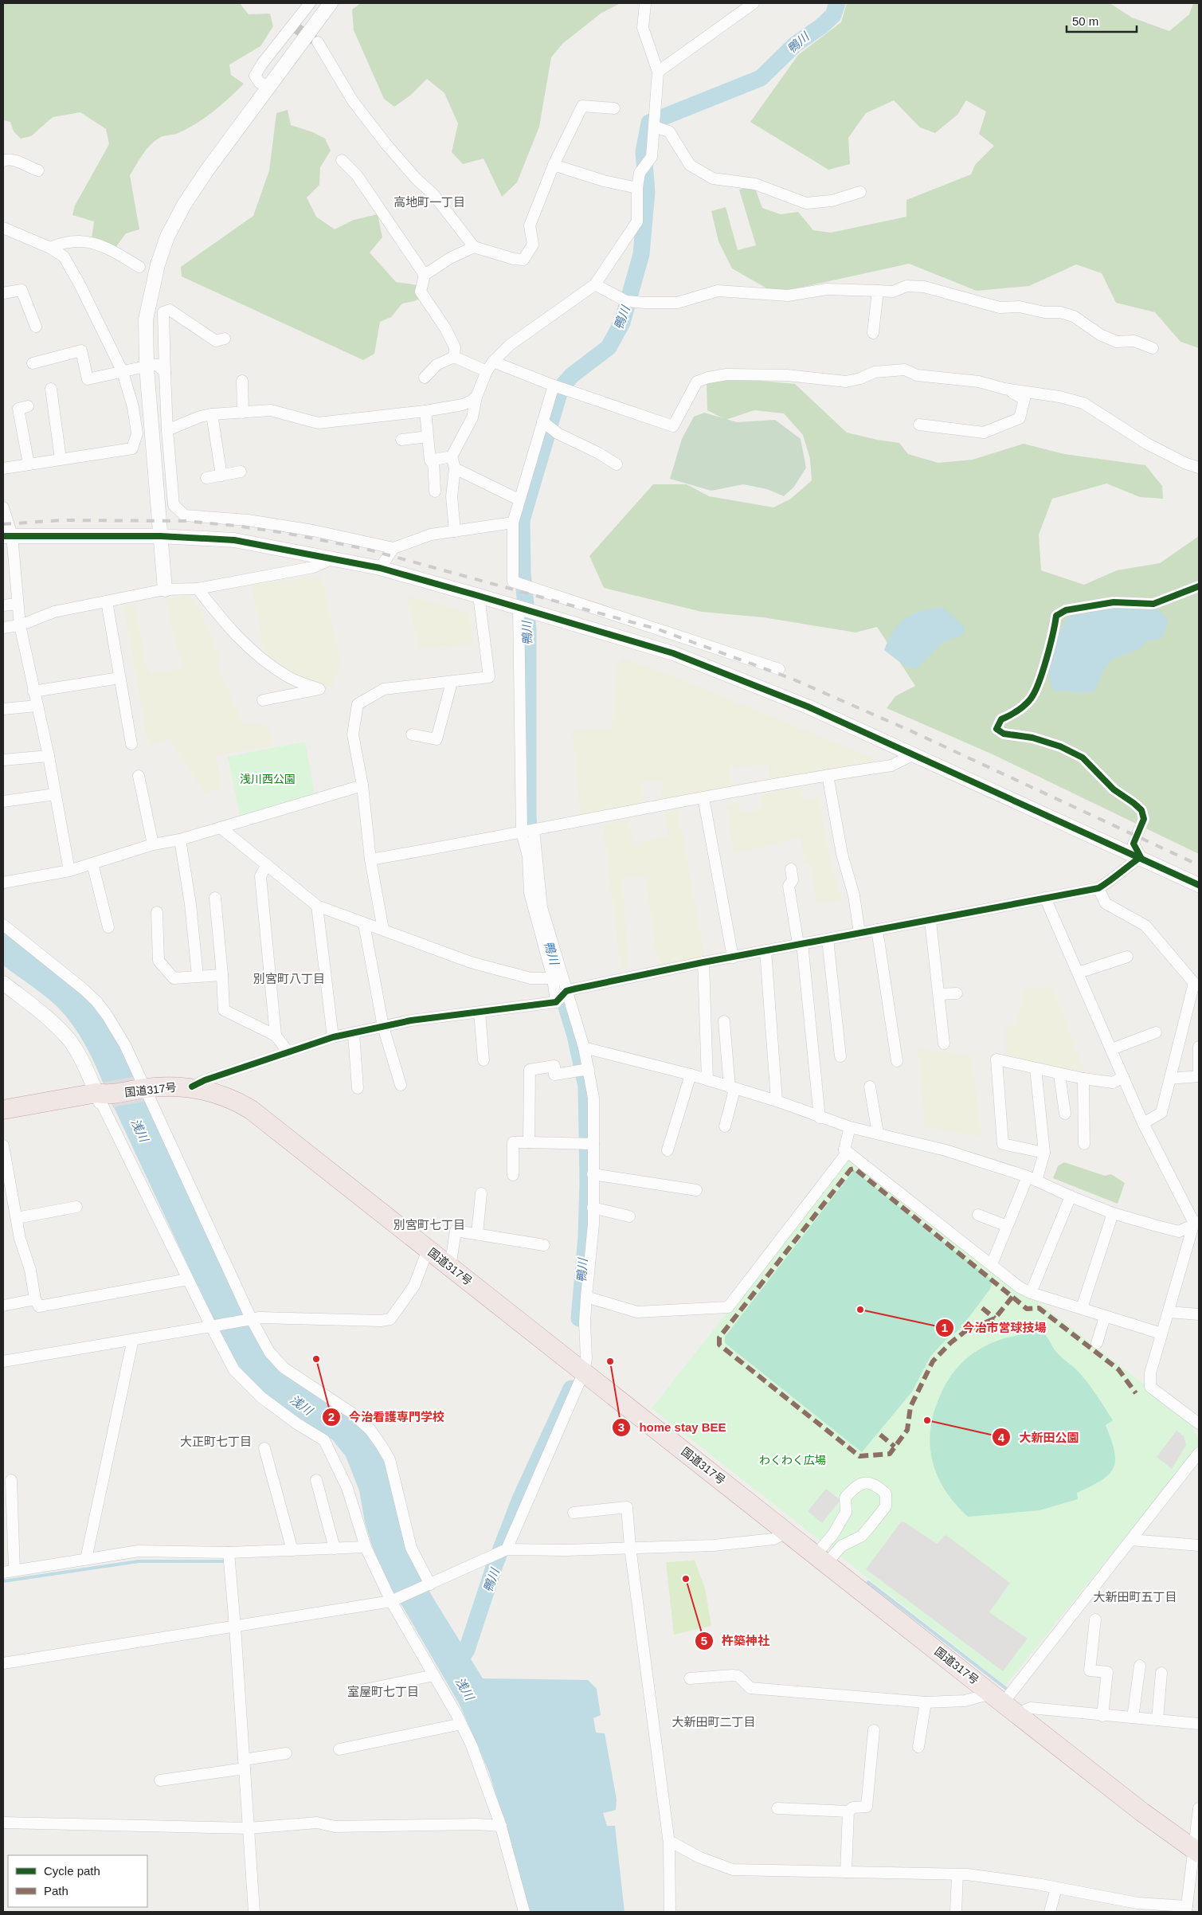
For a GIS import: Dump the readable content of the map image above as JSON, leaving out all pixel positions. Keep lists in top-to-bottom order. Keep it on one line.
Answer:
{"streets":{"highway":["国道317号"]},"districts":["高地町一丁目","別宮町八丁目","別宮町七丁目","大正町七丁目","大新田町五丁目","室屋町七丁目","大新田町二丁目"],"water":["鴨川","浅川"],"parks":["浅川西公園","わくわく広場"],"places":["今治市営球技場","今治看護専門学校","home stay BEE","大新田公園","杵築神社"],"legend":["Cycle path","Path"],"scale_bar":"50 m"}
